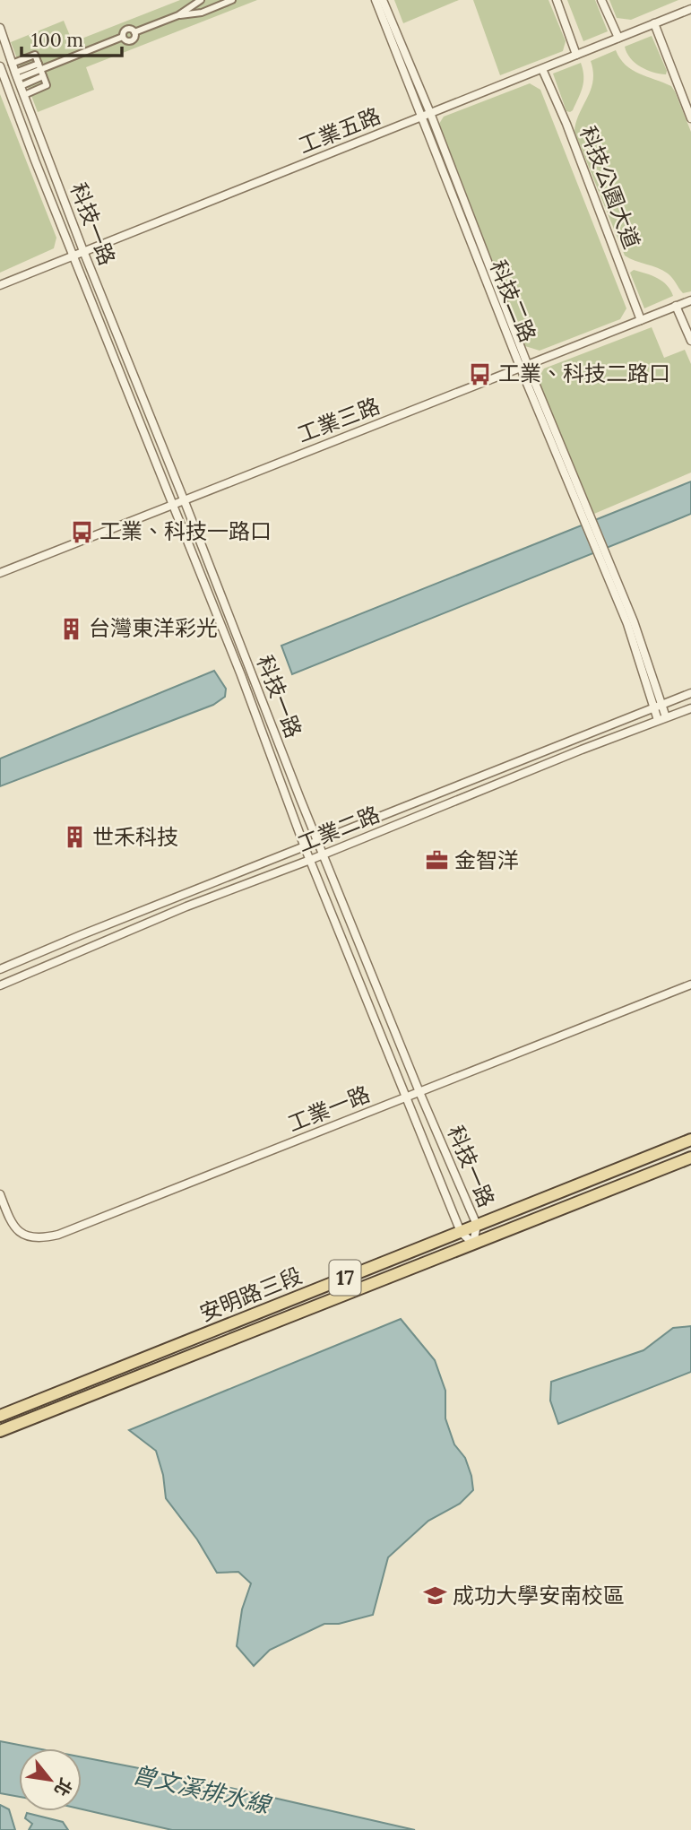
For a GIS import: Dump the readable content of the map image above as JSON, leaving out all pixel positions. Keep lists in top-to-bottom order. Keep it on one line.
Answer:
{"streets":{"main road":["17","安明路三段"],"street":["工業五路","科技公園大道","科技一路","科技二路","工業三路","工業二路","工業一路"]},"crossings":[["工業五路","科技公園大道"],["工業五路","科技一路"],["工業五路","科技二路"],["科技公園大道","工業三路"],["科技一路","工業三路"],["科技一路","工業二路"],["科技一路","工業一路"],["科技一路","安明路三段"],["科技二路","工業三路"],["科技二路","工業二路"]],"water":["曾文溪排水線"],"places":{"bus stop":["工業、科技二路口","工業、科技一路口"],"building":["台灣東洋彩光","世禾科技"],"office":["金智洋"],"school or university":["成功大學安南校區"]},"scale_bar":"100 m","north":"bottom right"}
